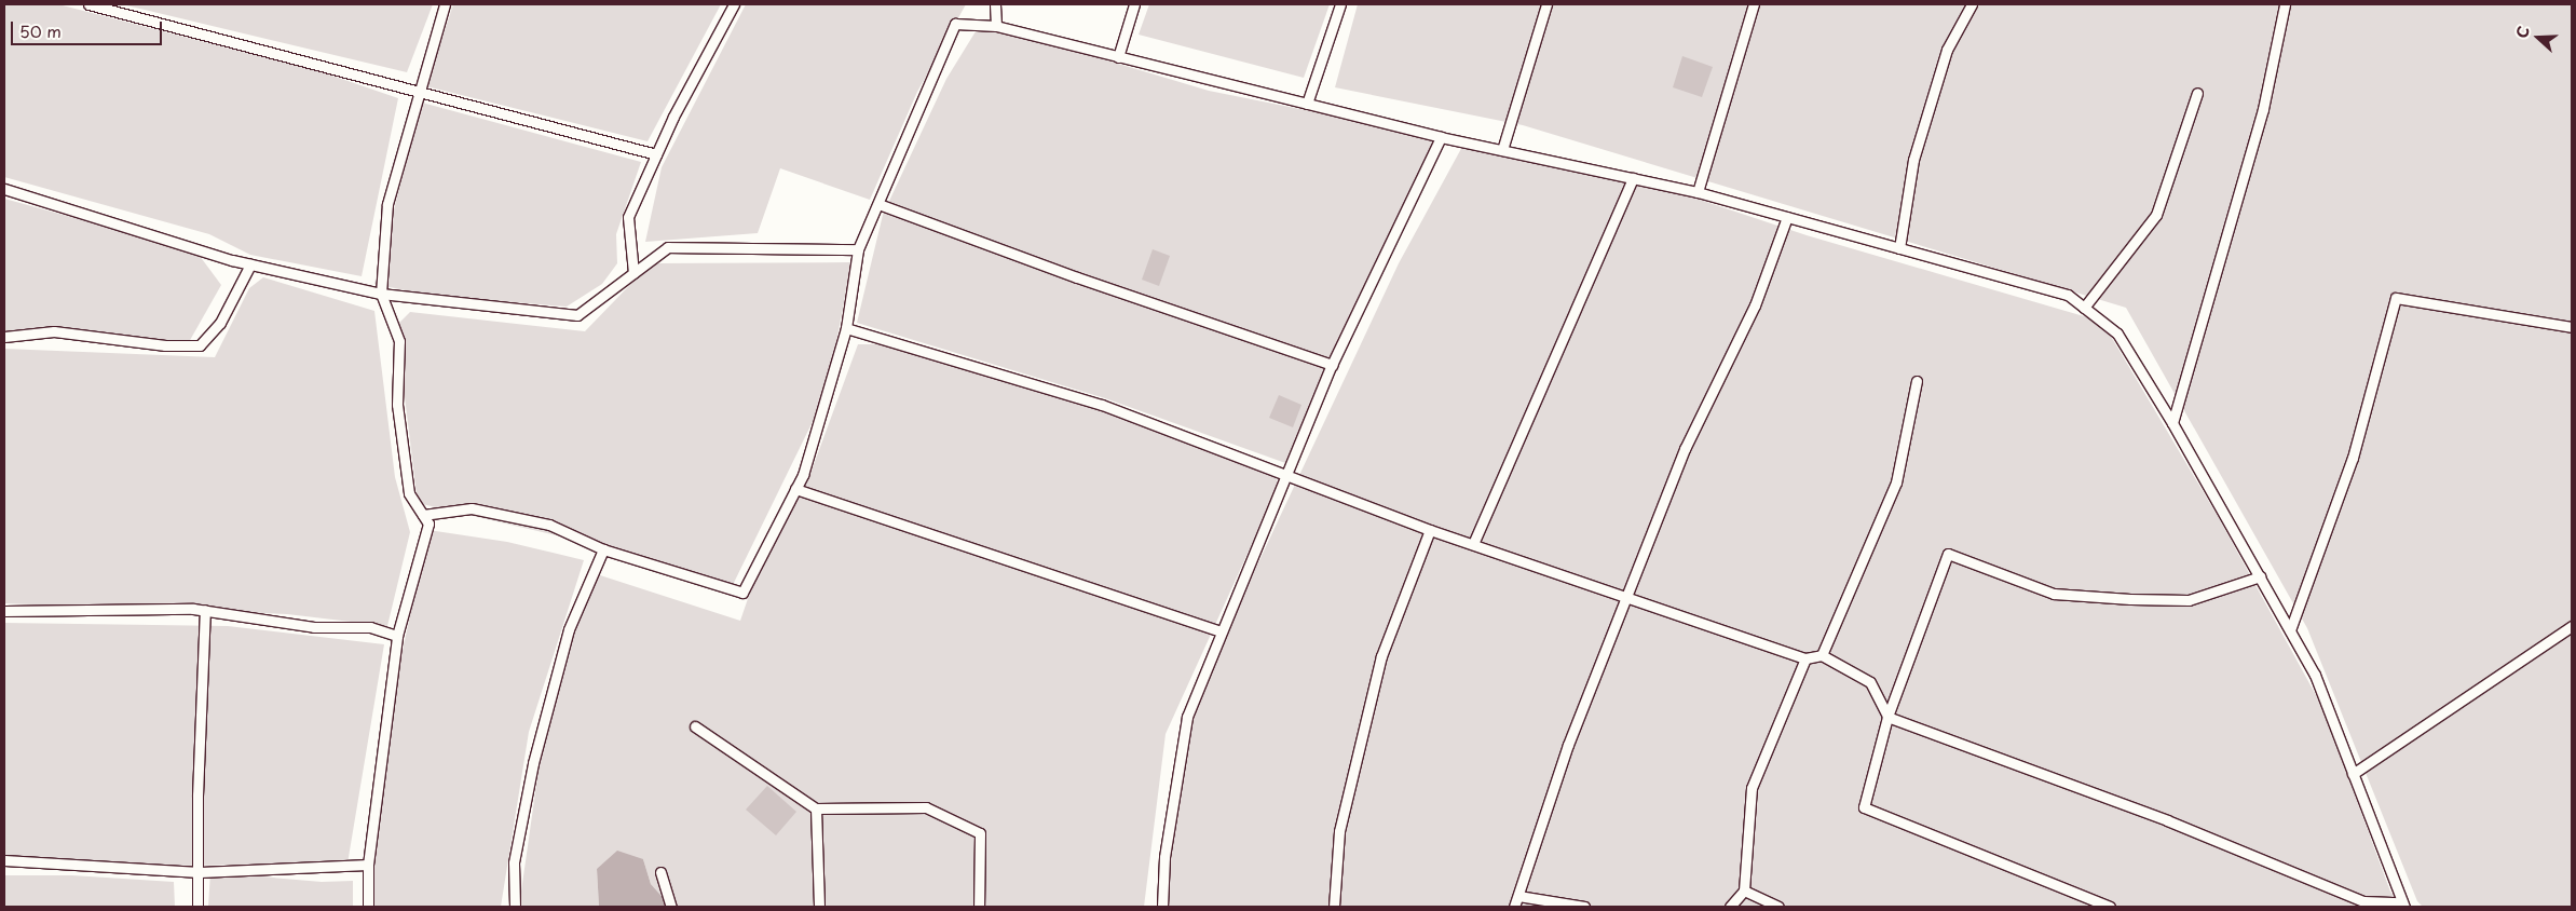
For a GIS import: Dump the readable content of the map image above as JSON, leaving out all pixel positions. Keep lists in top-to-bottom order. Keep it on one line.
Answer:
{"scale_bar":"50 m","north":"left"}
